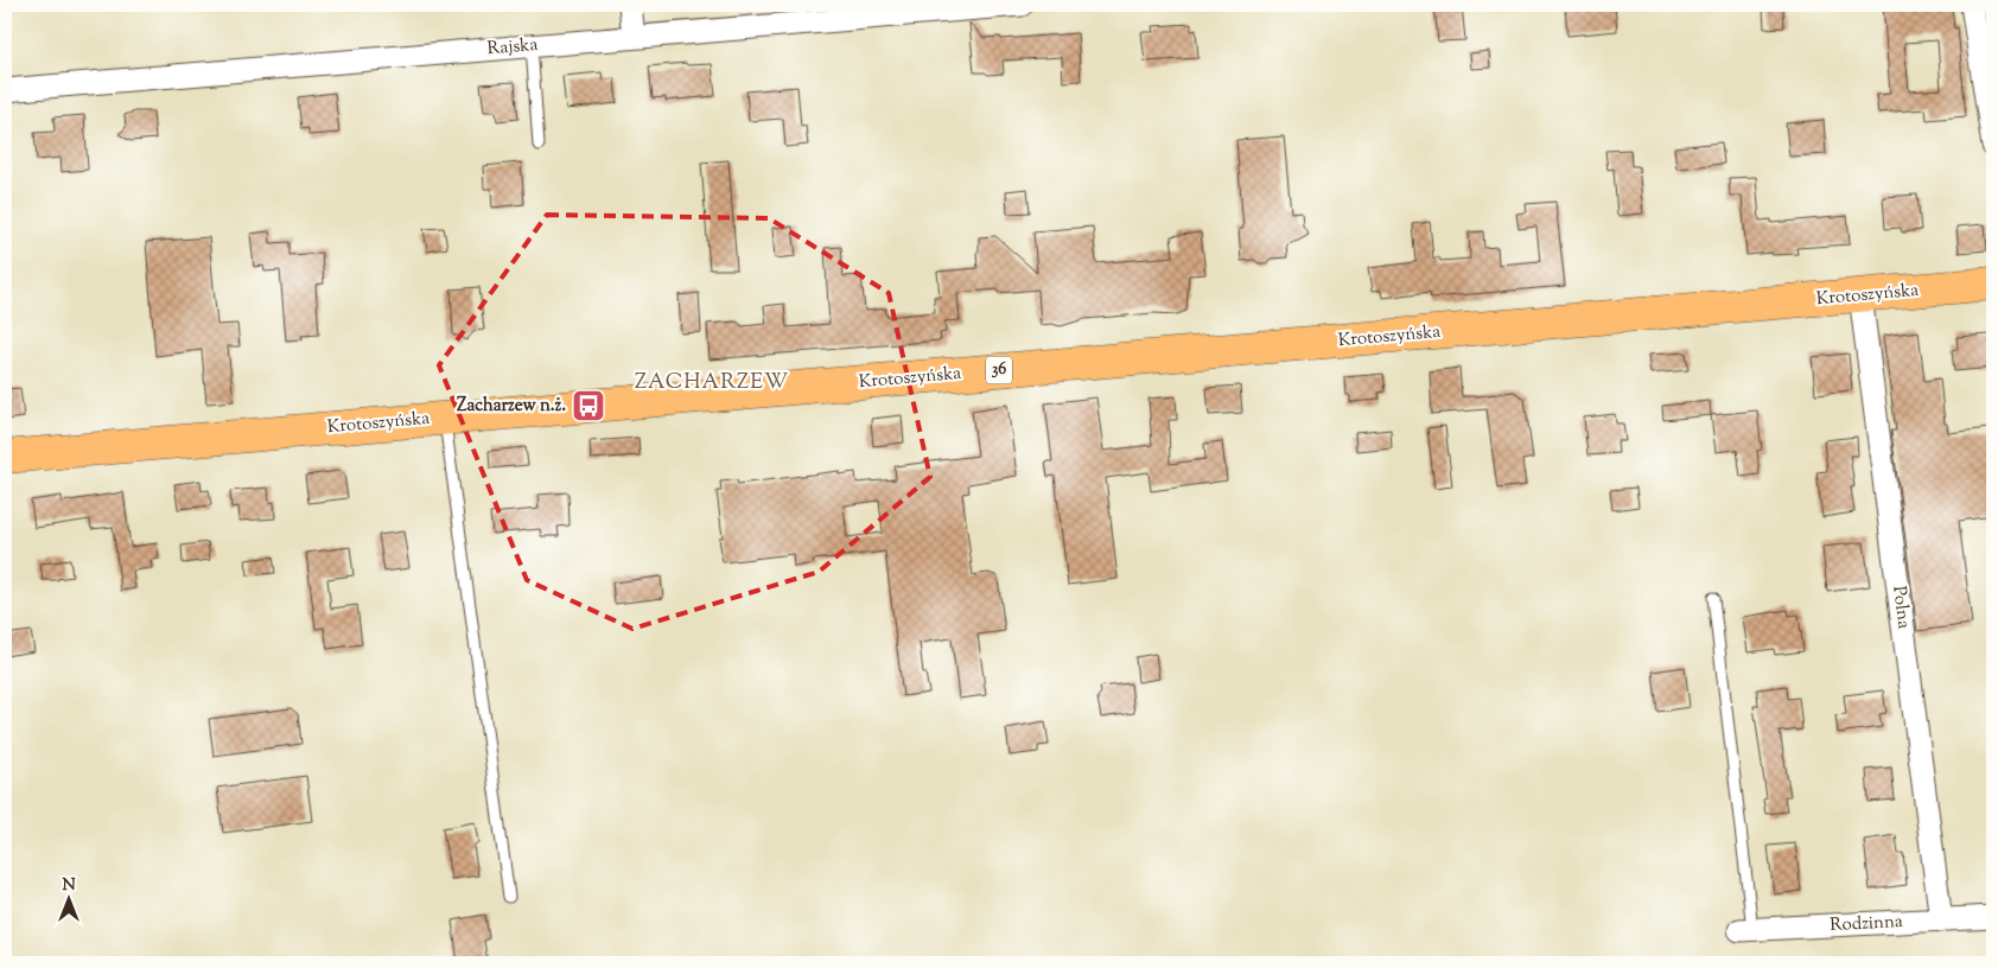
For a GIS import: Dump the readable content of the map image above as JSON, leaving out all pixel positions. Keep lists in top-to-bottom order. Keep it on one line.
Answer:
{"streets":{"main road":["Krotoszyńska","36"],"street":["Rajska","Polna","Rodzinna"]},"crossings":[["Krotoszyńska","Polna"],["Polna","Rodzinna"]],"districts":["ZACHARZEW"],"places":{"bus stop":["Zacharzew n.ż."]},"north":"top"}
